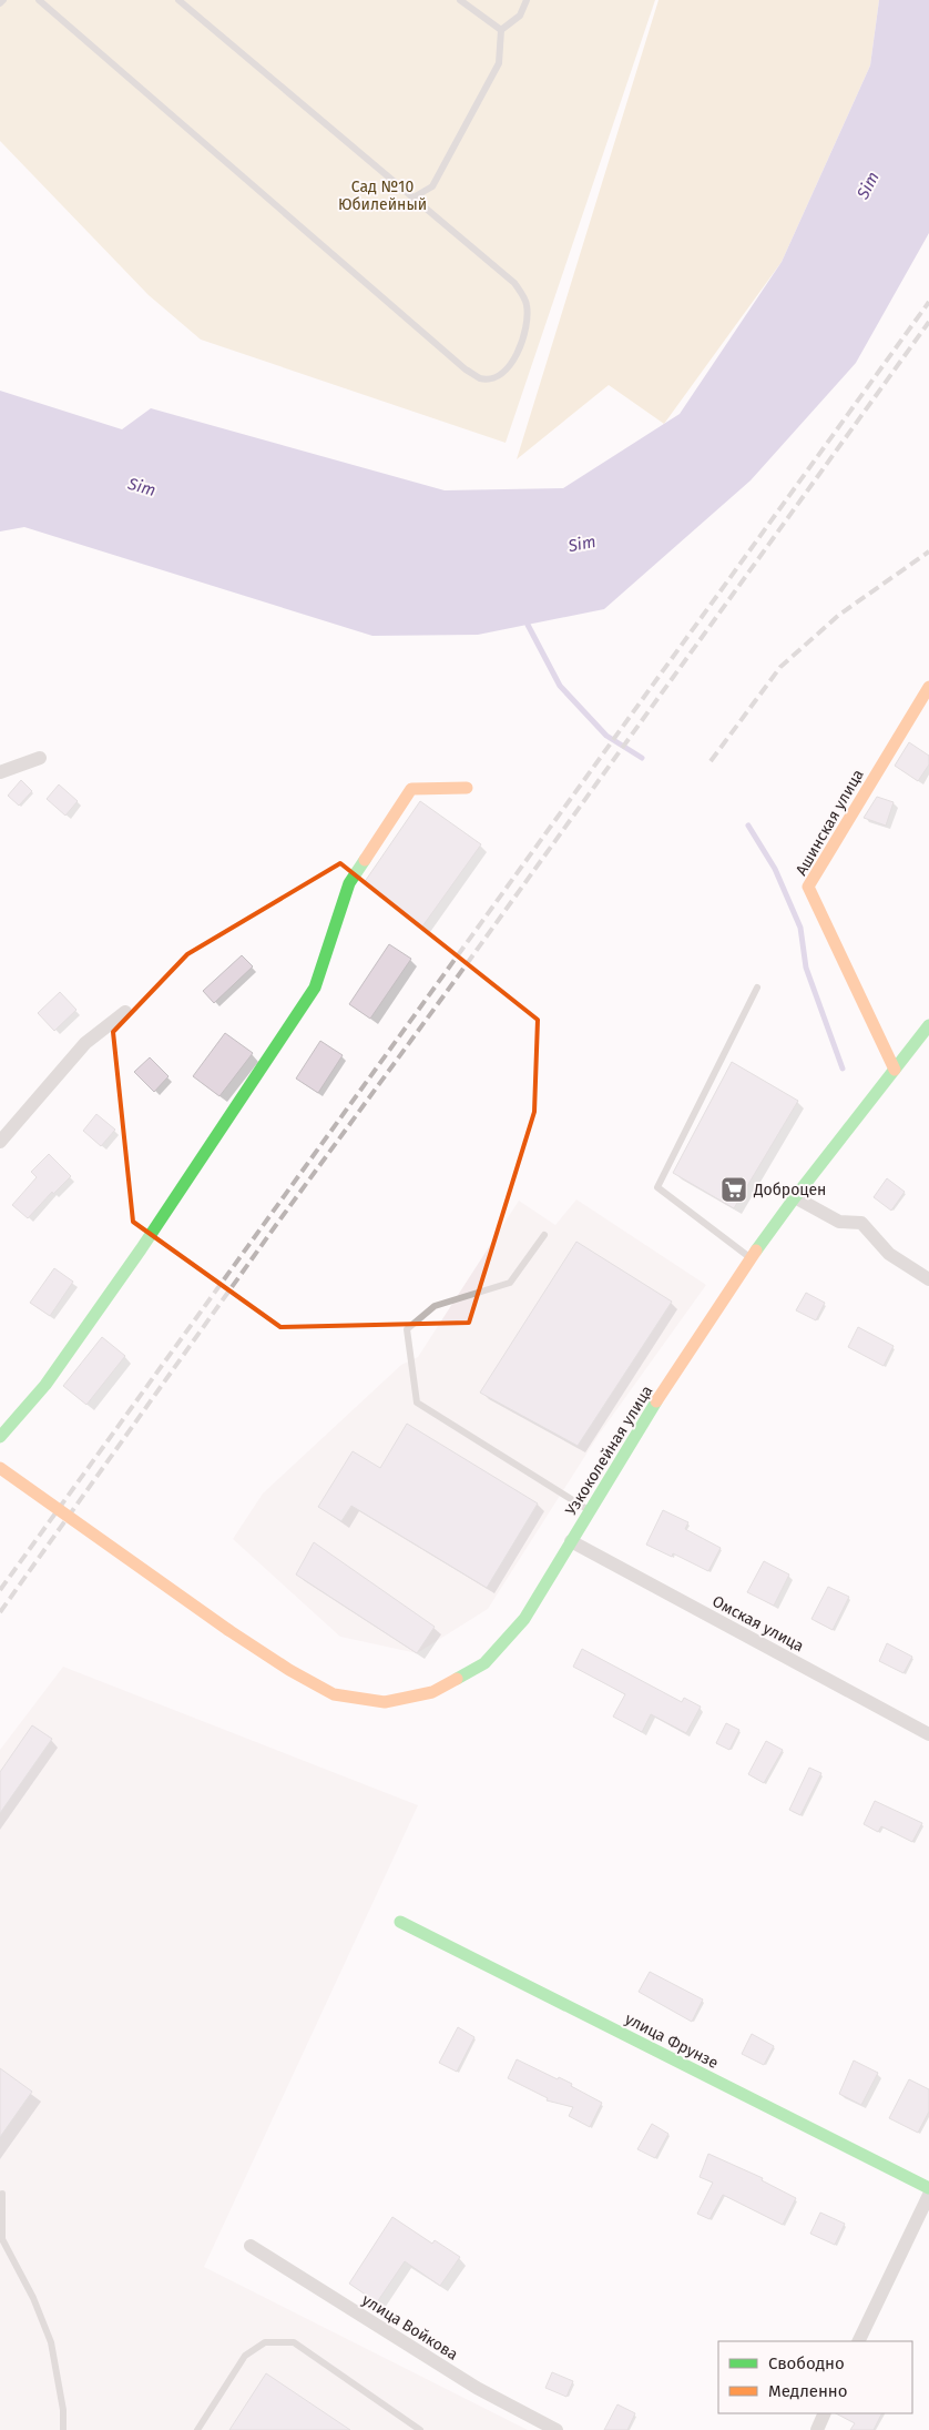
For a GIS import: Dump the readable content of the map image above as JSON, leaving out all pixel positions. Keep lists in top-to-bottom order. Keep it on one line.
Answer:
{"streets":{"street":["Ашинская улица","Узкоколейная улица","Омская улица","улица Фрунзе","улица Войкова"]},"crossings":[["Ашинская улица","Узкоколейная улица"],["Узкоколейная улица","Омская улица"]],"water":["Sim"],"parks":["Сад №10 Юбилейный"],"places":{"supermarket":["Доброцен"]},"legend":["Свободно","Медленно"]}
